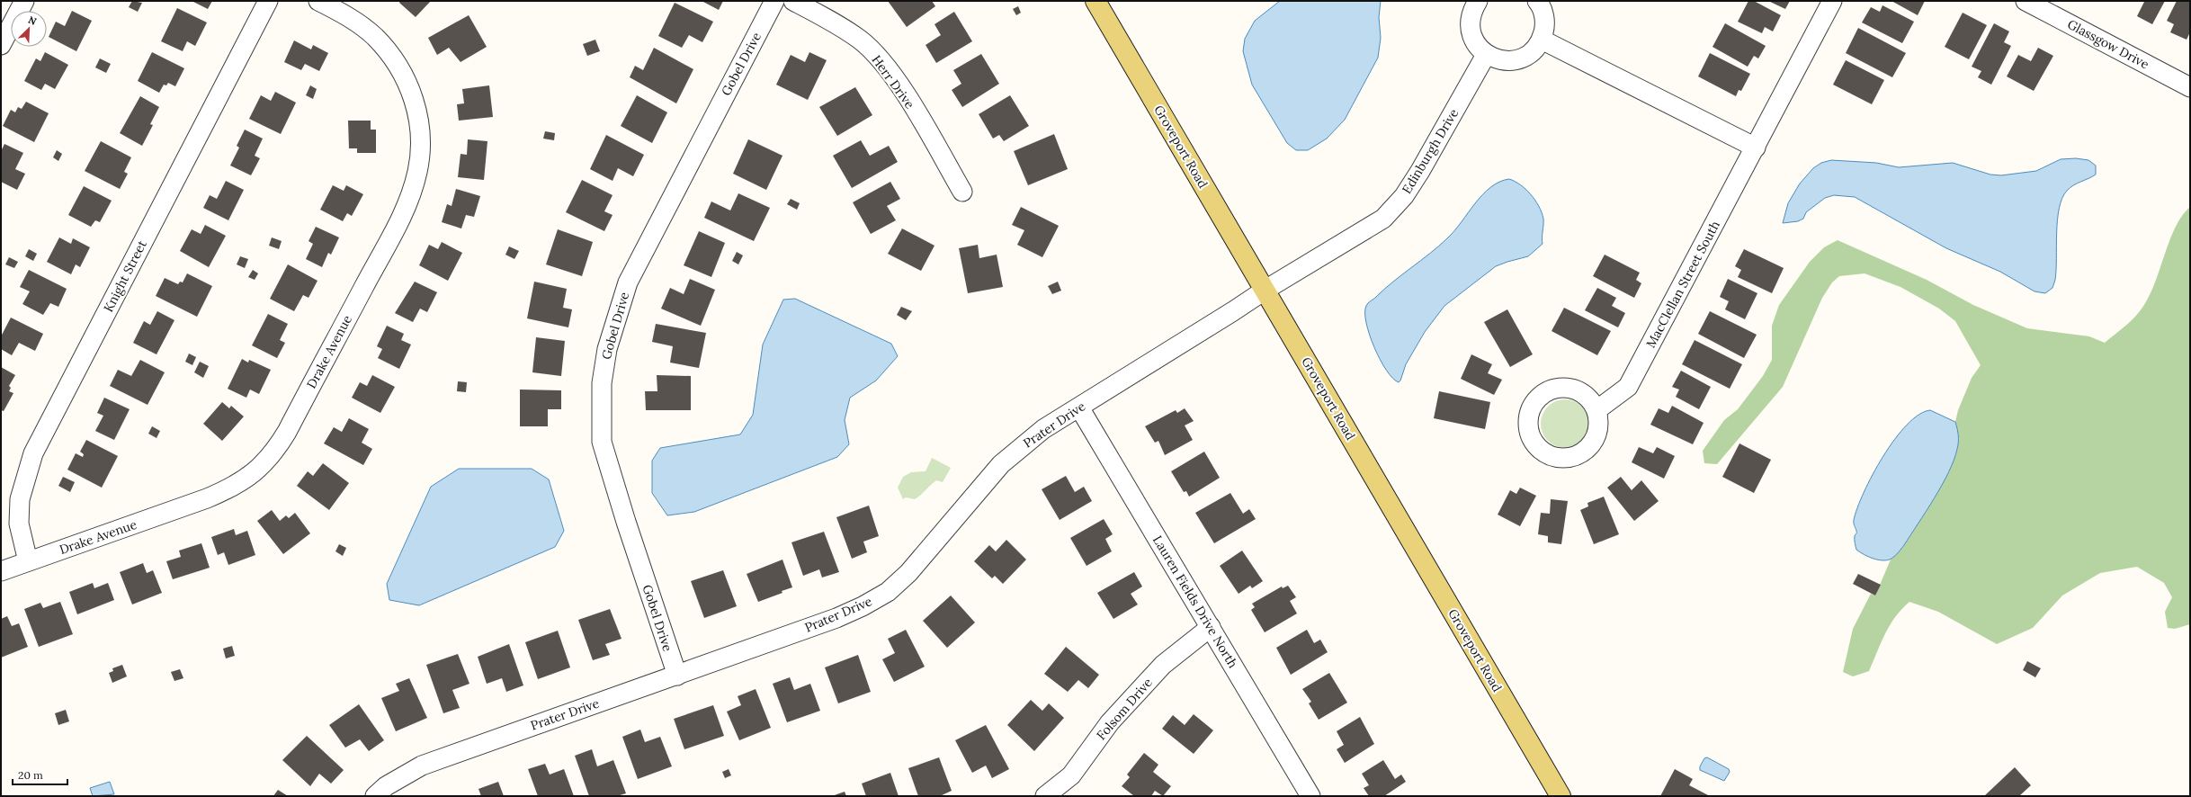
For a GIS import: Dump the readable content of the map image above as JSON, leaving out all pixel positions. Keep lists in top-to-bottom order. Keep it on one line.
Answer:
{"streets":{"main road":["Groveport Road"],"street":["Glassgow Drive","Gobel Drive","Herr Drive","Edinburgh Drive","Knight Street","MacClellan Street South","Drake Avenue","Prater Drive","Lauren Fields Drive North","Folsom Drive"]},"crossings":[["Gobel Drive","Prater Drive"],["Groveport Road","Edinburgh Drive"],["Groveport Road","Prater Drive"],["Edinburgh Drive","Prater Drive"],["Knight Street","Drake Avenue"],["Prater Drive","Lauren Fields Drive North"],["Lauren Fields Drive North","Folsom Drive"]],"scale_bar":"20 m","north":"top right"}
